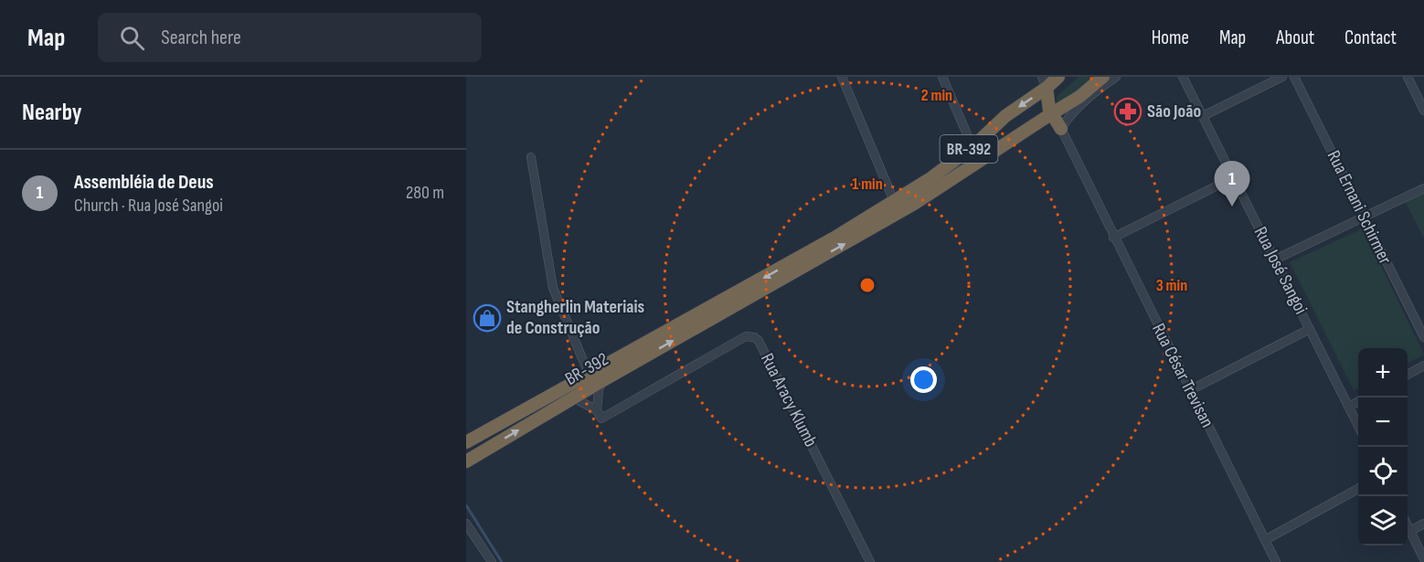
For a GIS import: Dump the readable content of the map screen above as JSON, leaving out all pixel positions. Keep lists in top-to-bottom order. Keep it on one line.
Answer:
{"streets":{"highway":["BR-392"],"street":["Rua Ernani Schirmer","Rua José Sangoi","Rua César Trevisan","Rua Aracy Klumb"]},"crossings":[["BR-392","Rua César Trevisan"]],"places":{"pharmacy":["São João"],"shop":["Stangherlin Materiais de Construção"]},"page":{"header":"Map","search":"Search here","nav":["Home","Map","About","Contact"],"heading":"Nearby","list":[{"mark":"1","name":"Assembléia de Deus","note":"Church · Rua José Sangoi","value":"280 m"}],"pins":"1","map_buttons":["+","−"]},"rings":["2 min","1 min","3 min"]}
